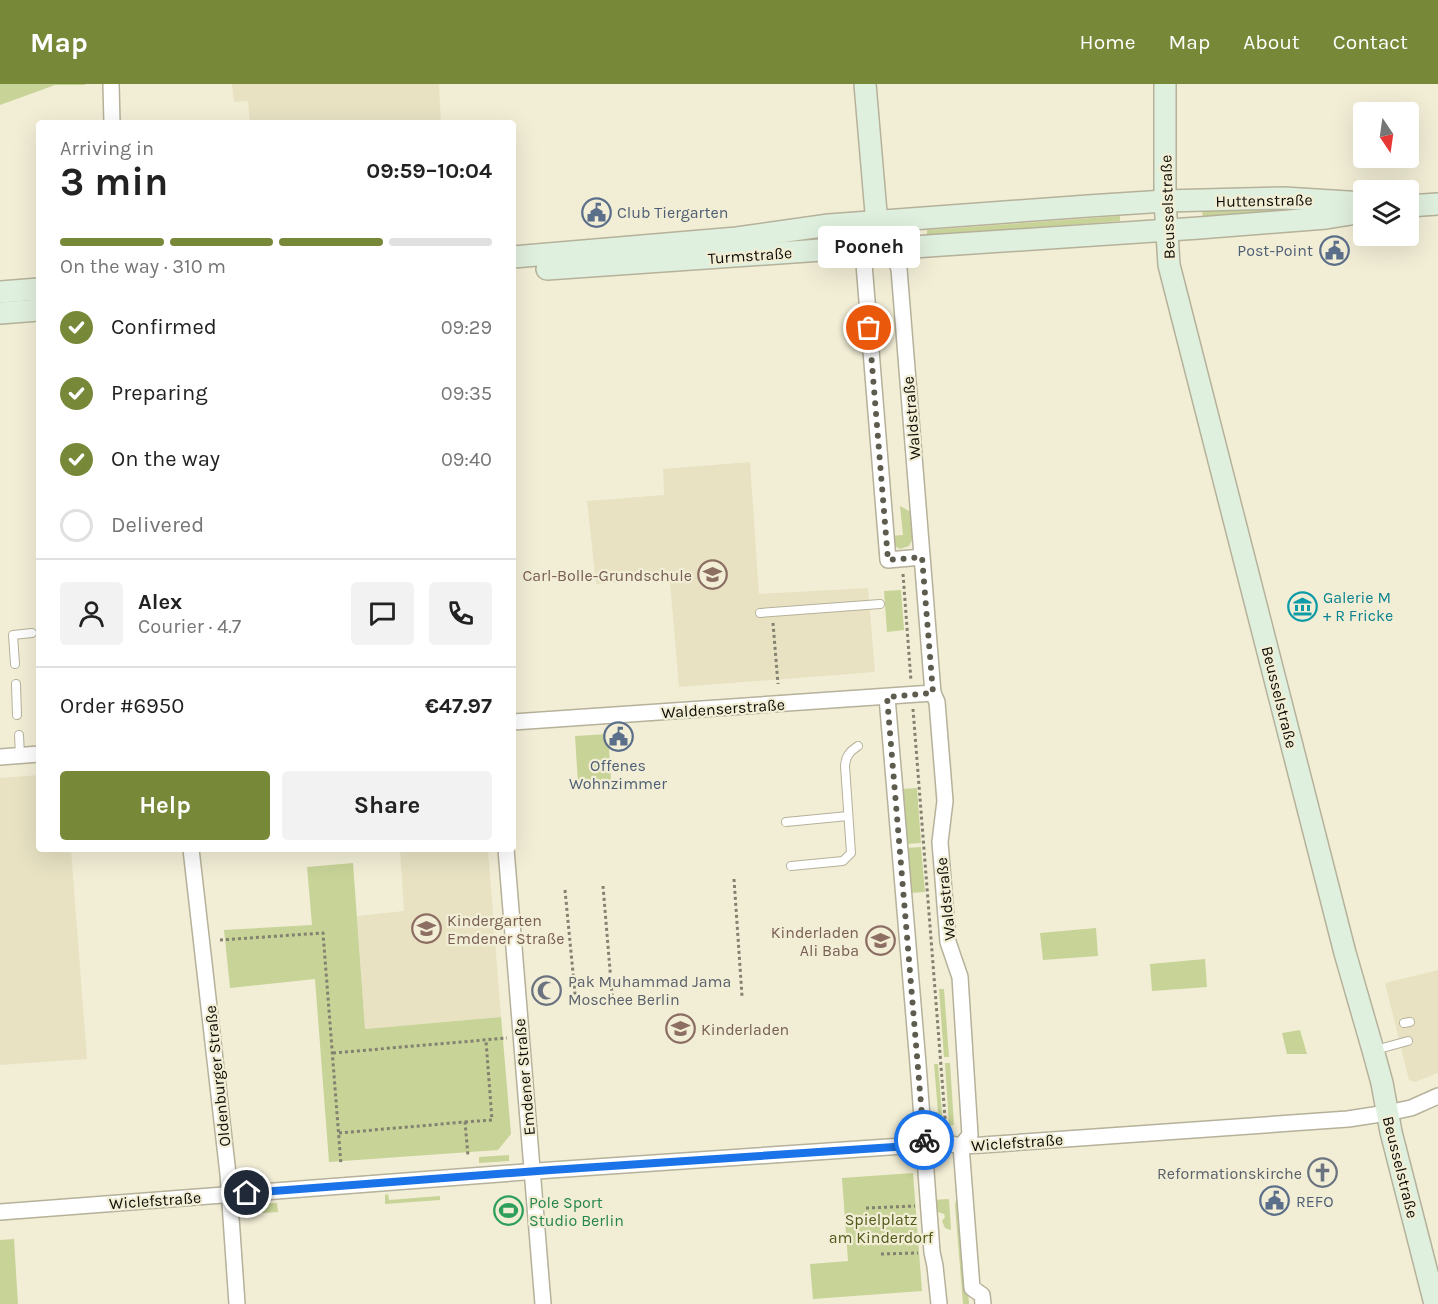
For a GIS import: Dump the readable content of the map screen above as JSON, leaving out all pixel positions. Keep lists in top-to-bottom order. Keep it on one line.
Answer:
{"streets":{"main road":["Huttenstraße","Beusselstraße","Turmstraße"],"street":["Waldstraße","Waldenserstraße","Oldenburger Straße","Emdener Straße","Wiclefstraße"]},"crossings":[["Huttenstraße","Beusselstraße"],["Huttenstraße","Turmstraße"],["Beusselstraße","Turmstraße"],["Beusselstraße","Wiclefstraße"],["Turmstraße","Waldstraße"],["Waldstraße","Waldenserstraße"],["Waldstraße","Wiclefstraße"],["Oldenburger Straße","Wiclefstraße"],["Emdener Straße","Wiclefstraße"]],"parks":["Spielplatz am Kinderdorf"],"places":{"public building":["Club Tiergarten","Post-Point","Offenes Wohnzimmer","REFO"],"other":["Pooneh"],"school or university":["Carl-Bolle-Grundschule","Kindergarten Emdener Straße","Kinderladen Ali Baba","Kinderladen"],"museum":["Galerie M + R Fricke"],"mosque":["Pak Muhammad Jama Moschee Berlin"],"church":["Reformationskirche"],"sports":["Pole Sport Studio Berlin"]},"north":"bottom","page":{"header":"Map","nav":["Home","Map","About","Contact"],"heading":["3 min","Arriving in","09:59–10:04"],"panel":["Alex","Courier · 4.7","Order #6950","€47.97"],"bar":"On the way · 310 m","bubble":"Pooneh","list":[["Confirmed","09:29"],["Preparing","09:35"],["On the way","09:40"],"Delivered"],"buttons":["Help","Share"]}}
